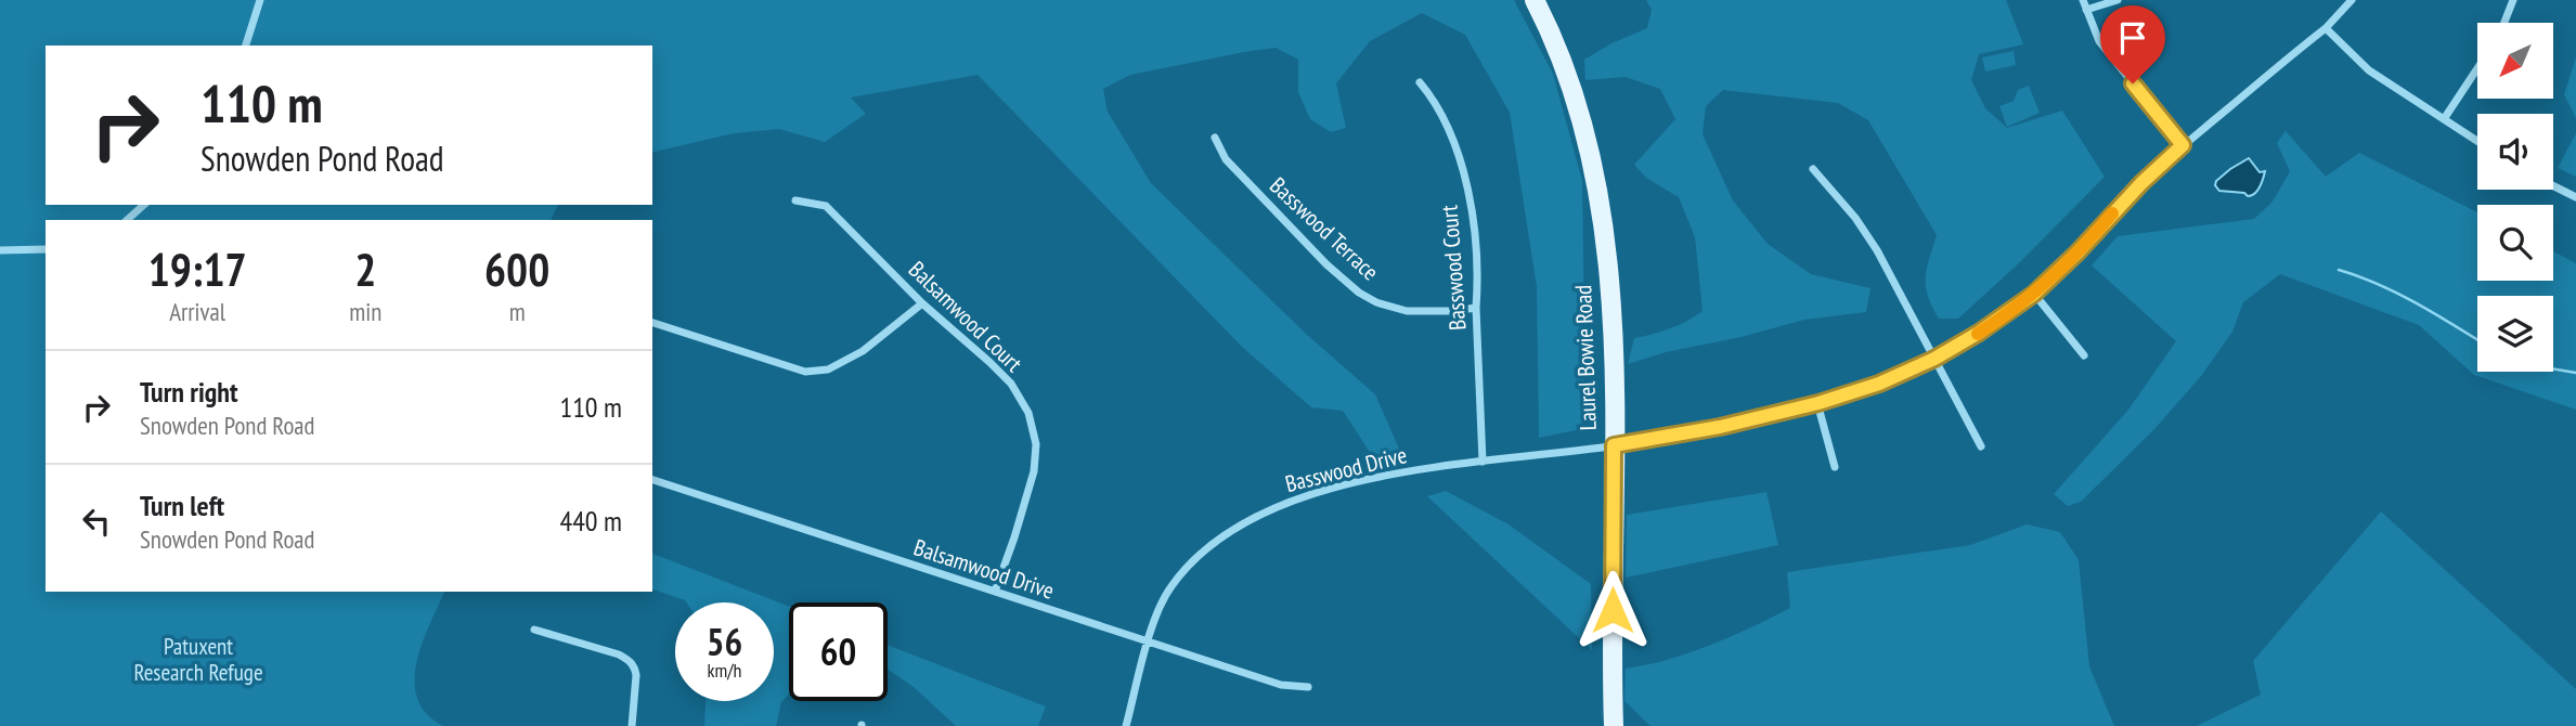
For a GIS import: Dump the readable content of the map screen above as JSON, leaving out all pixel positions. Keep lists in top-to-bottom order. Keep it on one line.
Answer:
{"streets":{"main road":["Laurel Bowie Road"],"street":["Basswood Terrace","Basswood Court","Balsamwood Court","Basswood Drive","Balsamwood Drive"]},"crossings":[["Basswood Terrace","Basswood Court"],["Basswood Court","Basswood Drive"],["Balsamwood Court","Balsamwood Drive"],["Laurel Bowie Road","Basswood Drive"],["Basswood Drive","Balsamwood Drive"]],"parks":["Patuxent Research Refuge"],"north":"bottom left","page":{"turn":["110 m","Snowden Pond Road"],"eta":["19:17","Arrival","2","min","600","m"],"list":[{"name":"Turn right","note":"Snowden Pond Road","value":"110 m"},{"name":"Turn left","note":"Snowden Pond Road","value":"440 m"}],"speed":"56 km/h","limit":"60"}}
